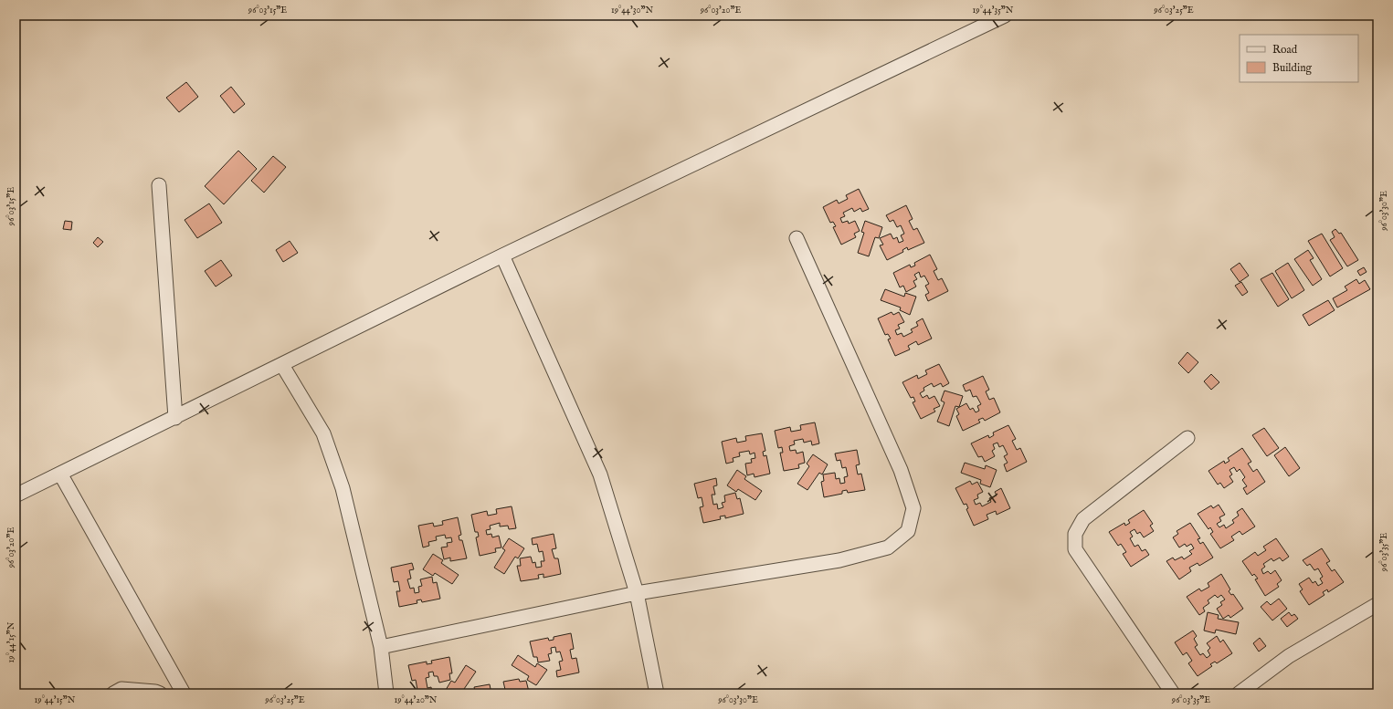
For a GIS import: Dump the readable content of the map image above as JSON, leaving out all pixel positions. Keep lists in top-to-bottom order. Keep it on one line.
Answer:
{"legend":["Road","Building"],"coordinates":["96°03'15\"E","19°44'30\"N","96°03'20\"E","19°44'35\"N","96°03'25\"E","96°03'30\"E","96°03'35\"E","19°44'15\"N","19°44'20\"N"]}
